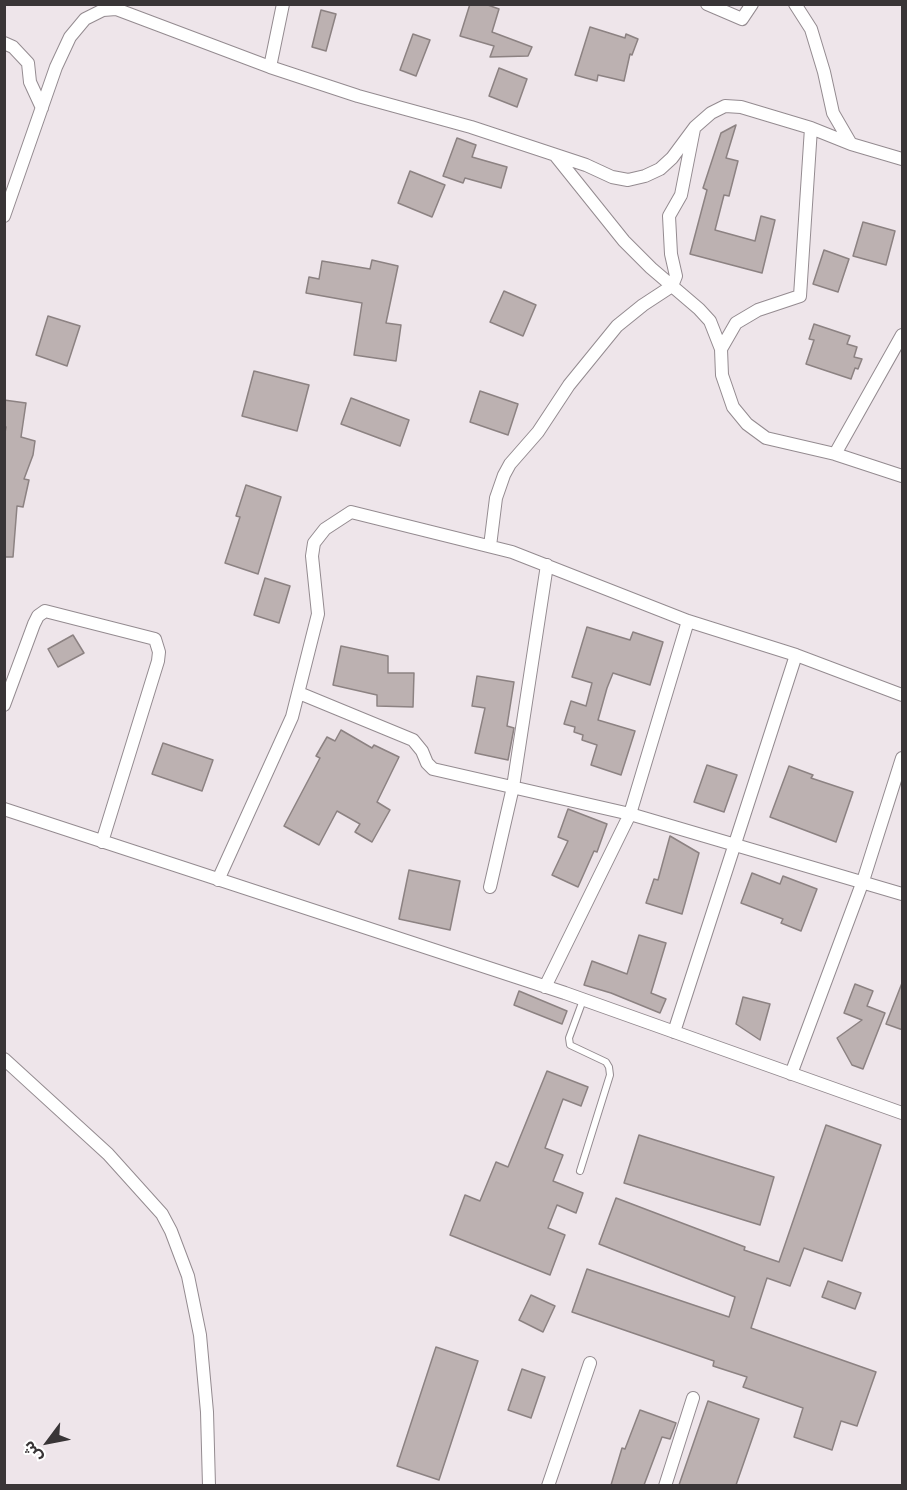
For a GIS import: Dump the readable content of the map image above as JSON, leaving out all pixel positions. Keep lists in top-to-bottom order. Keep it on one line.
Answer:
{"north":"bottom left"}
